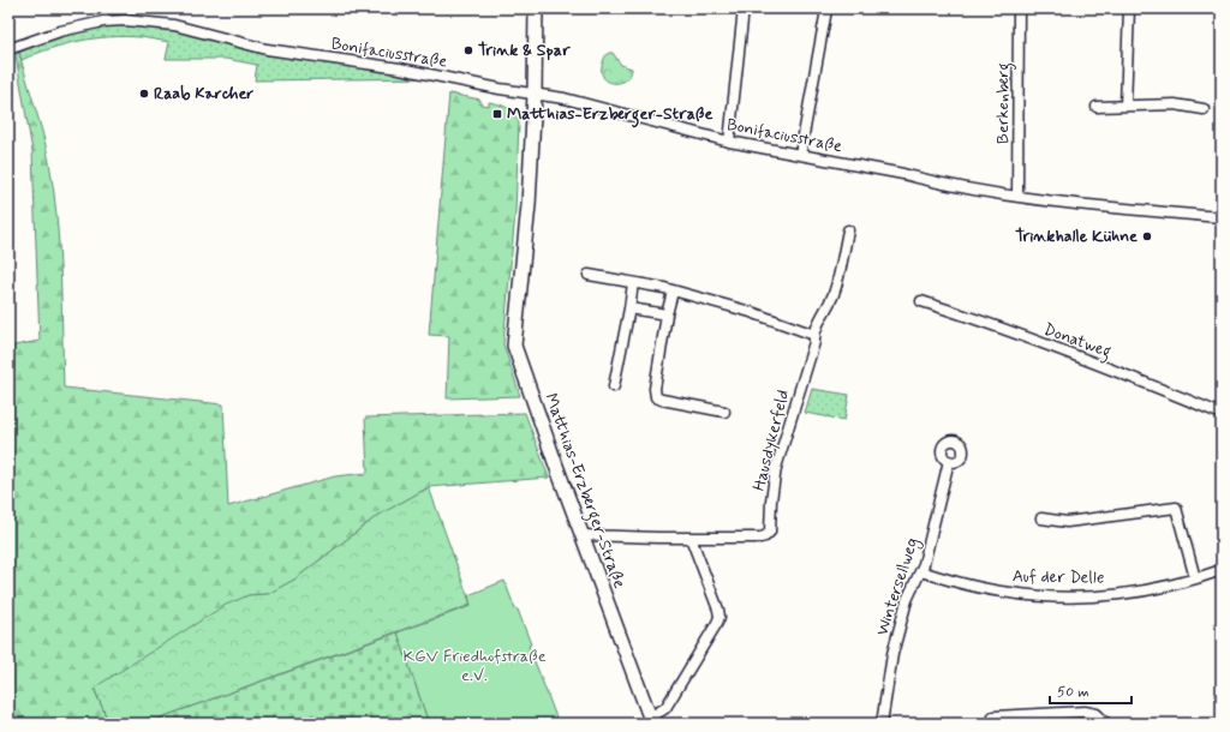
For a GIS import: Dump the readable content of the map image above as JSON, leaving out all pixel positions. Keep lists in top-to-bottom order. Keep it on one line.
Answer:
{"streets":{"street":["Bonifaciusstraße","Berkenberg","Donatweg","Hausdykerfeld","Matthias-Erzberger-Straße","Auf der Delle","Wintersellweg"]},"crossings":[["Bonifaciusstraße","Berkenberg"],["Bonifaciusstraße","Matthias-Erzberger-Straße"],["Hausdykerfeld","Matthias-Erzberger-Straße"],["Auf der Delle","Wintersellweg"]],"parks":["KGV Friedhofstraße e.V."],"places":{"other":["Trink & Spar","Raab Karcher","Trinkhalle Kühne"],"transit":["Matthias-Erzberger-Straße"]},"scale_bar":"50 m"}
